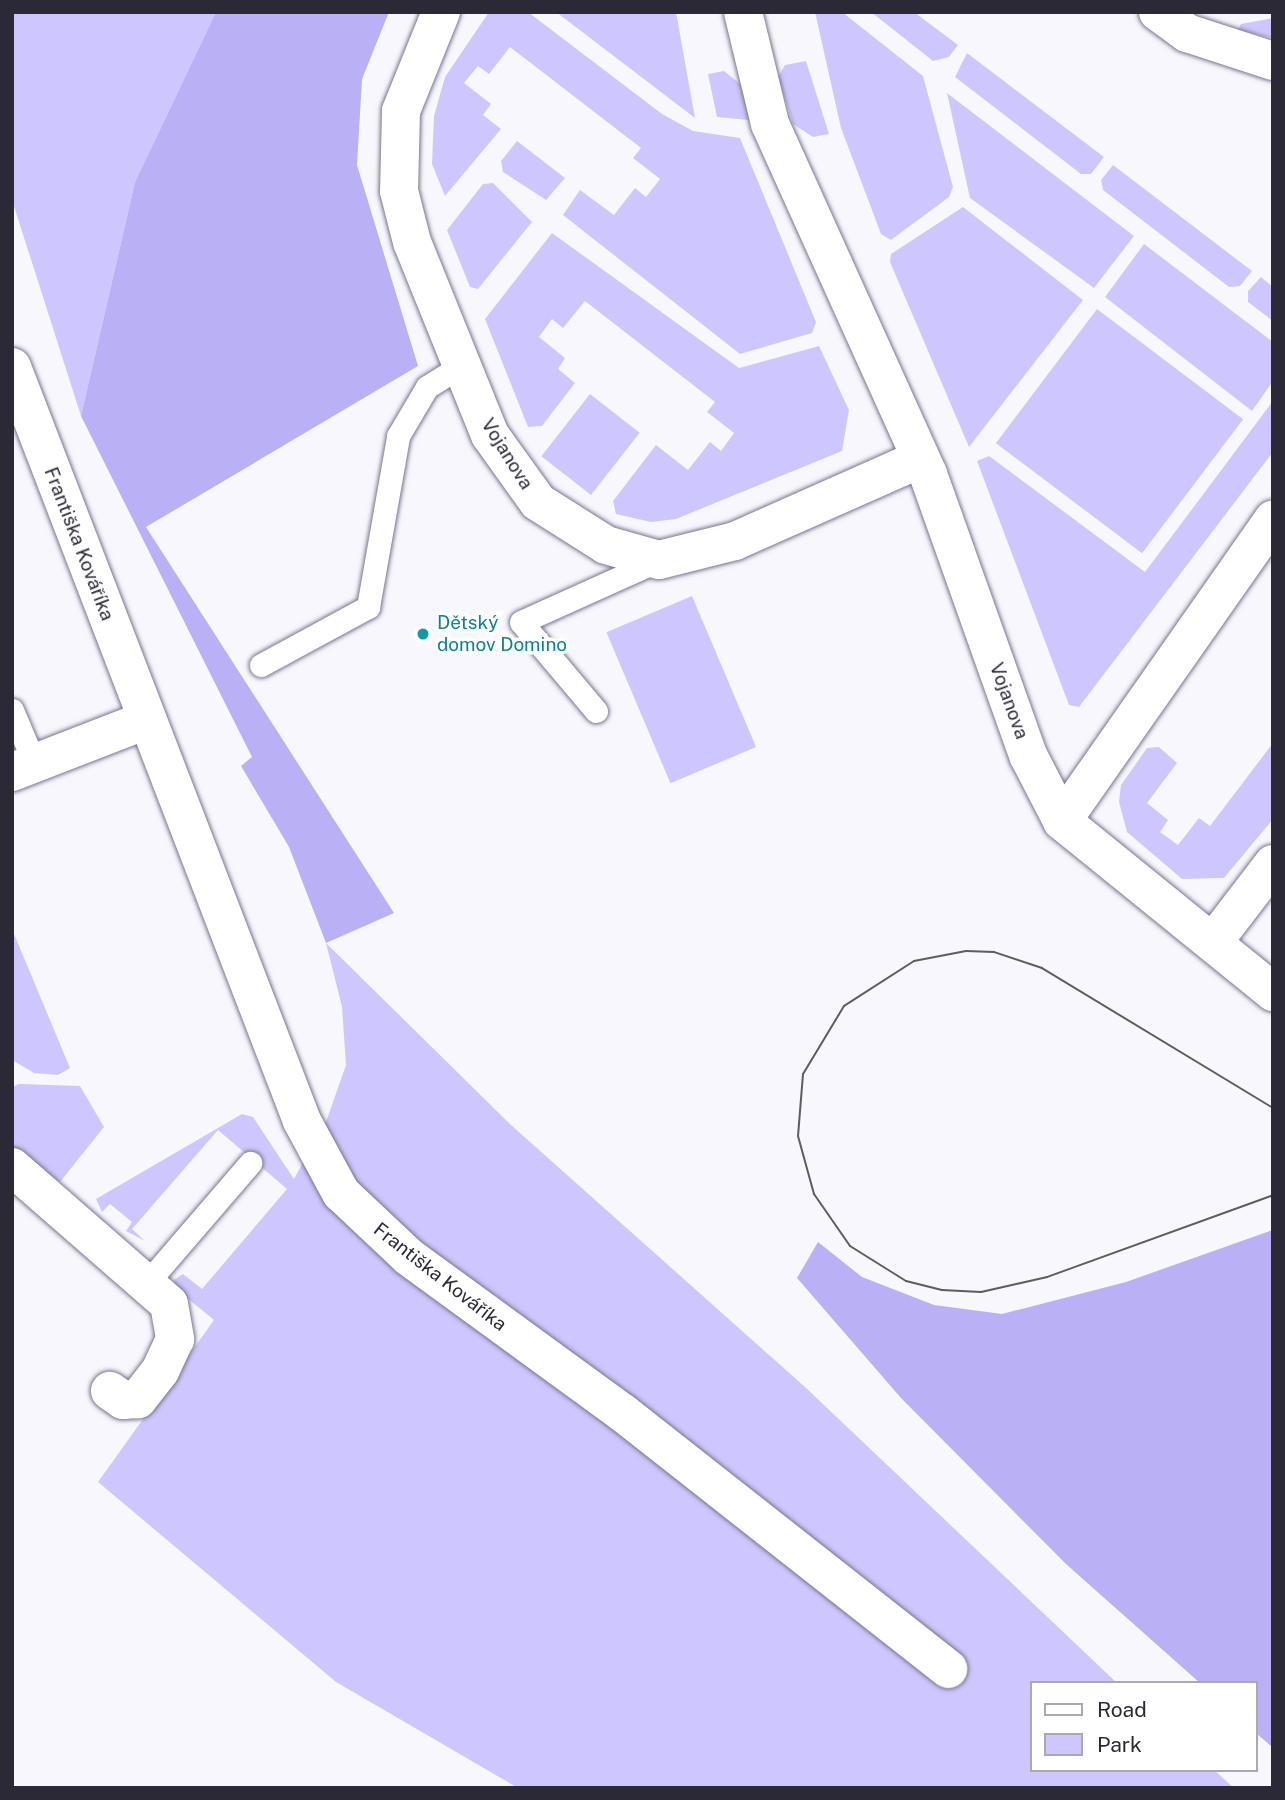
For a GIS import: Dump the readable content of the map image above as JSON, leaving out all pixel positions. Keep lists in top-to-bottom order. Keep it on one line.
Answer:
{"streets":{"street":["Vojanova","Františka Kováříka"]},"places":["Dětský domov Domino"],"legend":["Road","Park"]}
